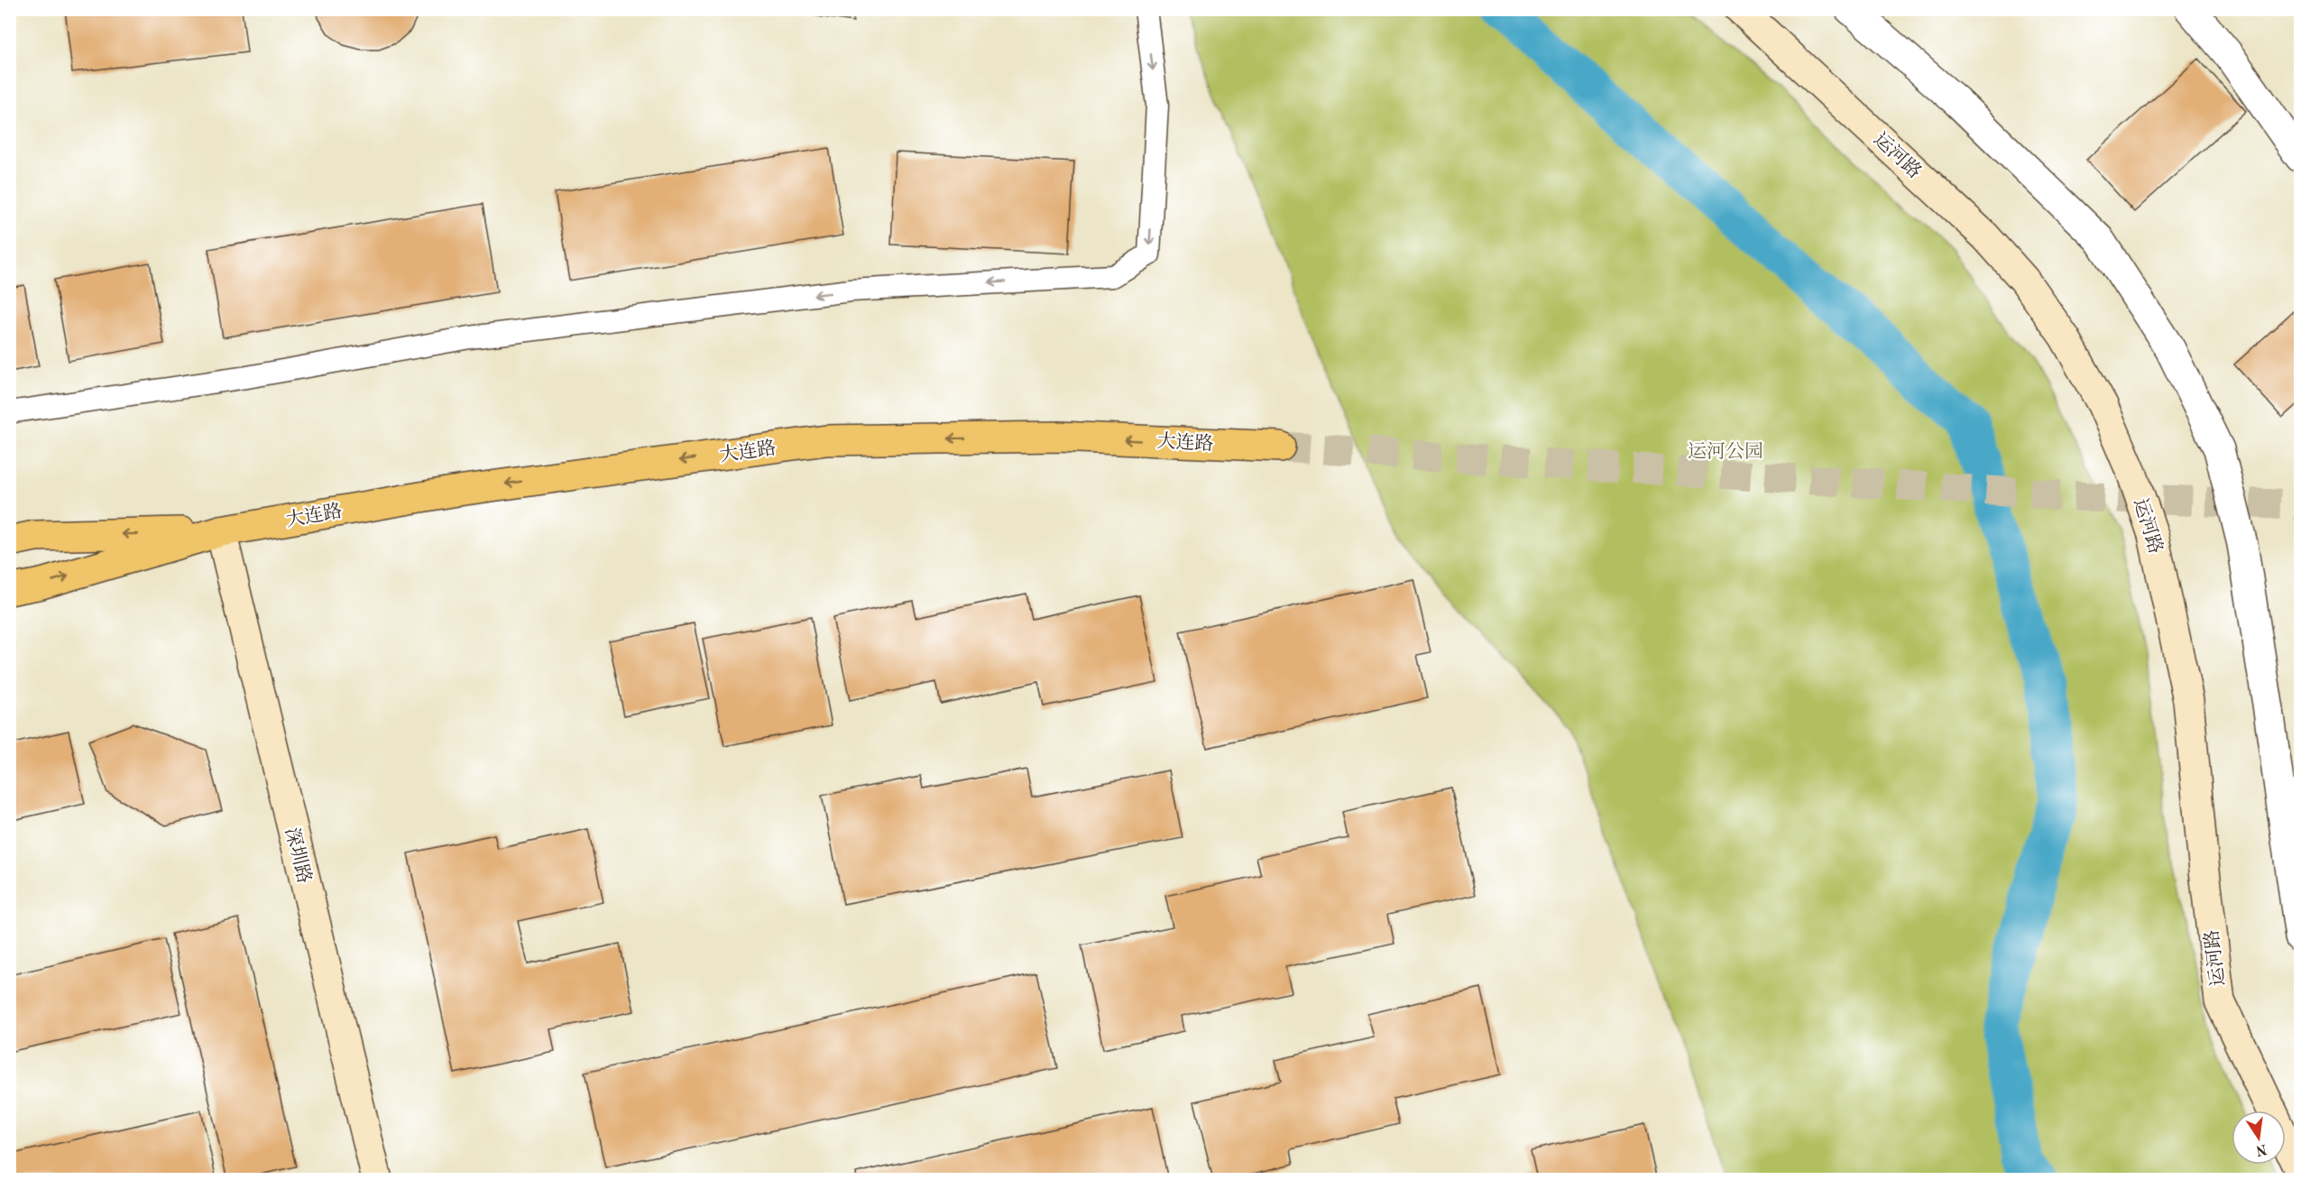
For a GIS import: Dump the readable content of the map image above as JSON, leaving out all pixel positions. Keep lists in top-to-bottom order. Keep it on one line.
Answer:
{"streets":{"main road":["大连路"],"street":["运河路","深圳路"]},"crossings":[["大连路","深圳路"]],"parks":["运河公园"],"north":"bottom"}
